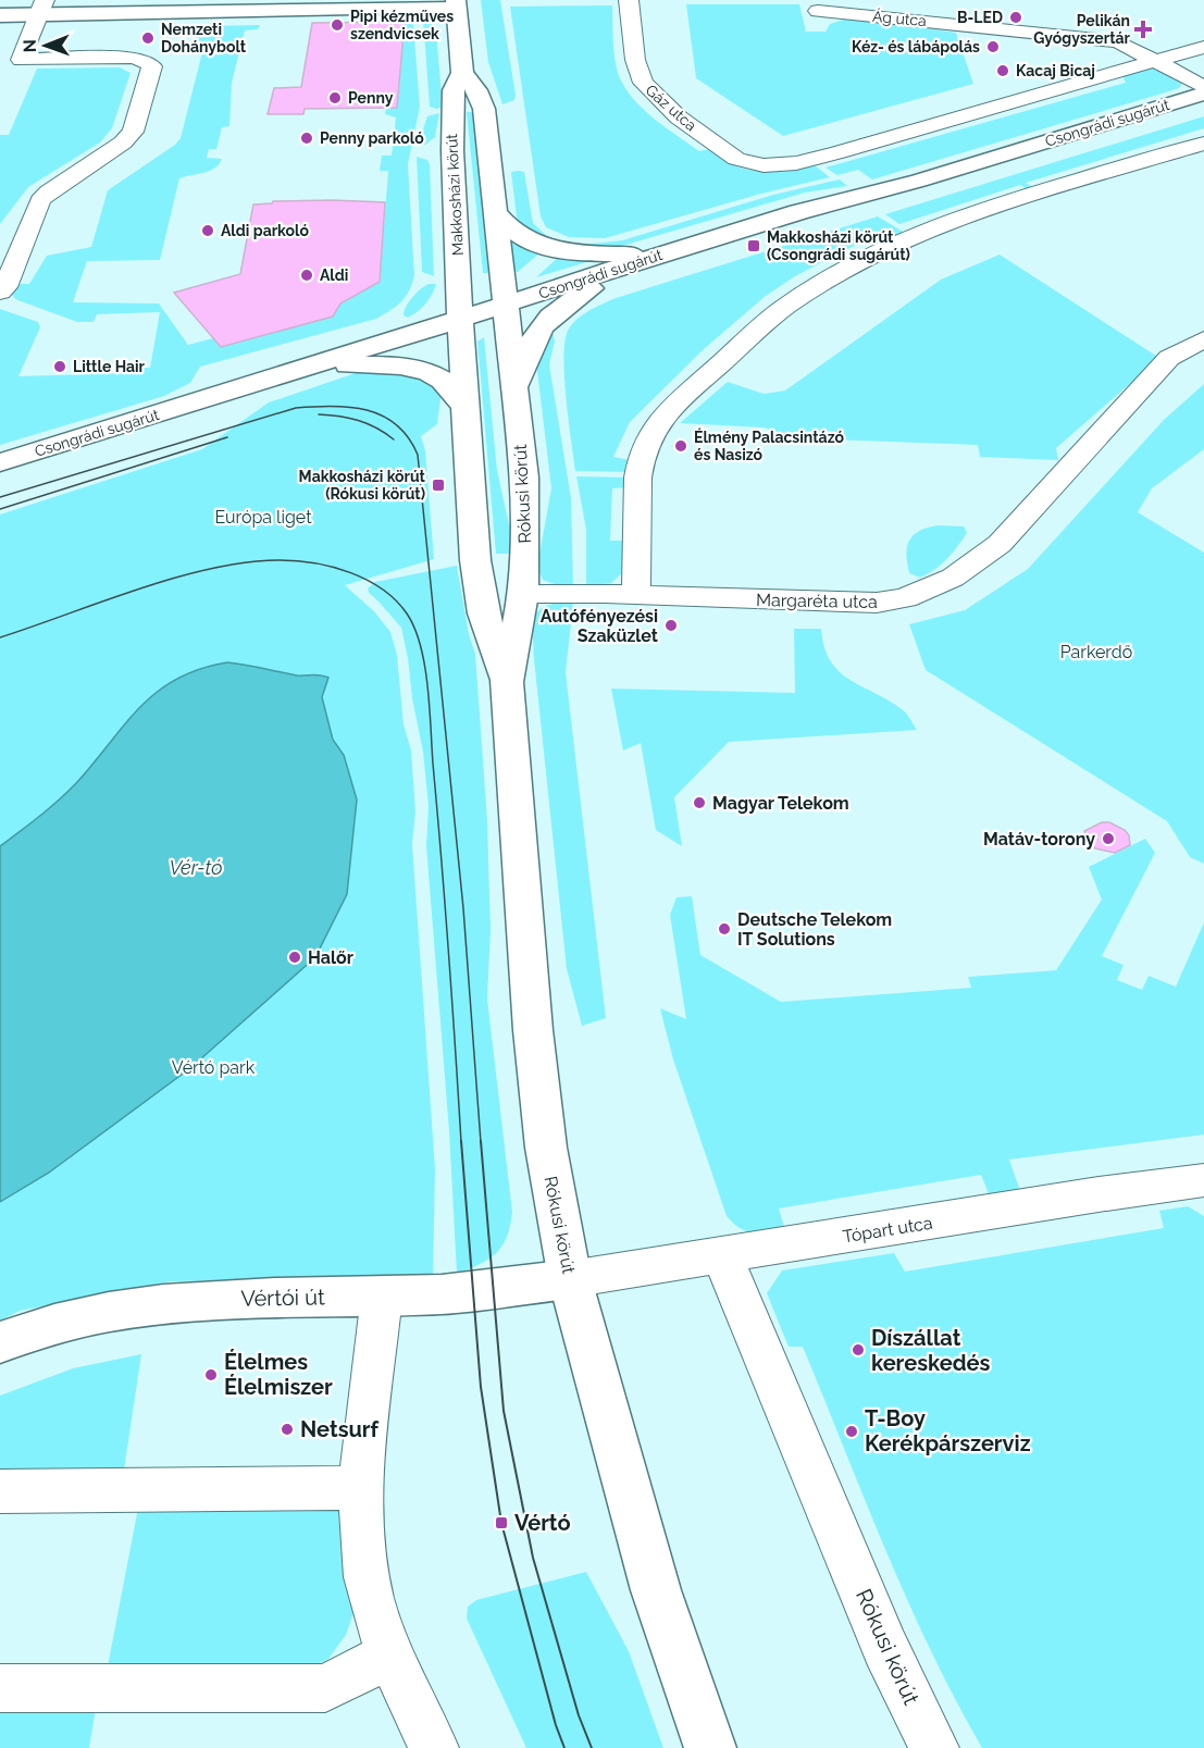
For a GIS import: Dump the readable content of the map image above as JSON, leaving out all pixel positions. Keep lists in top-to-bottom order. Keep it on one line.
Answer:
{"streets":{"main road":["Csongrádi sugárút","Makkosházi körút","Rókusi körút","Vértói út"],"street":["Ág utca","Gáz utca","Margaréta utca","Tópart utca"]},"crossings":[["Ág utca","Gáz utca"],["Csongrádi sugárút","Makkosházi körút"],["Csongrádi sugárút","Rókusi körút"],["Makkosházi körút","Rókusi körút"],["Rókusi körút","Margaréta utca"],["Rókusi körút","Tópart utca"],["Rókusi körút","Vértói út"],["Tópart utca","Vértói út"]],"water":["Vér-tó"],"parks":["Európa liget","Parkerdő","Vértó park"],"places":{"other":["B-LED","Pipi kézműves szendvicsek","Nemzeti Dohánybolt","Kéz- és lábápolás","Kacaj Bicaj","Penny","Penny parkoló","Aldi parkoló","Aldi","Little Hair","Élmény Palacsintázó és Nasizó","Autófényezési Szaküzlet","Magyar Telekom","Matáv-torony","Deutsche Telekom IT Solutions","Halőr","Díszállat kereskedés","Élelmes Élelmiszer","Netsurf","T-Boy Kerékpárszerviz"],"health":["Pelikán Gyógyszertár"],"transit":["Makkosházi körút (Csongrádi sugárút)","Makkosházi körút (Rókusi körút)","Vértó"]},"north":"left"}
